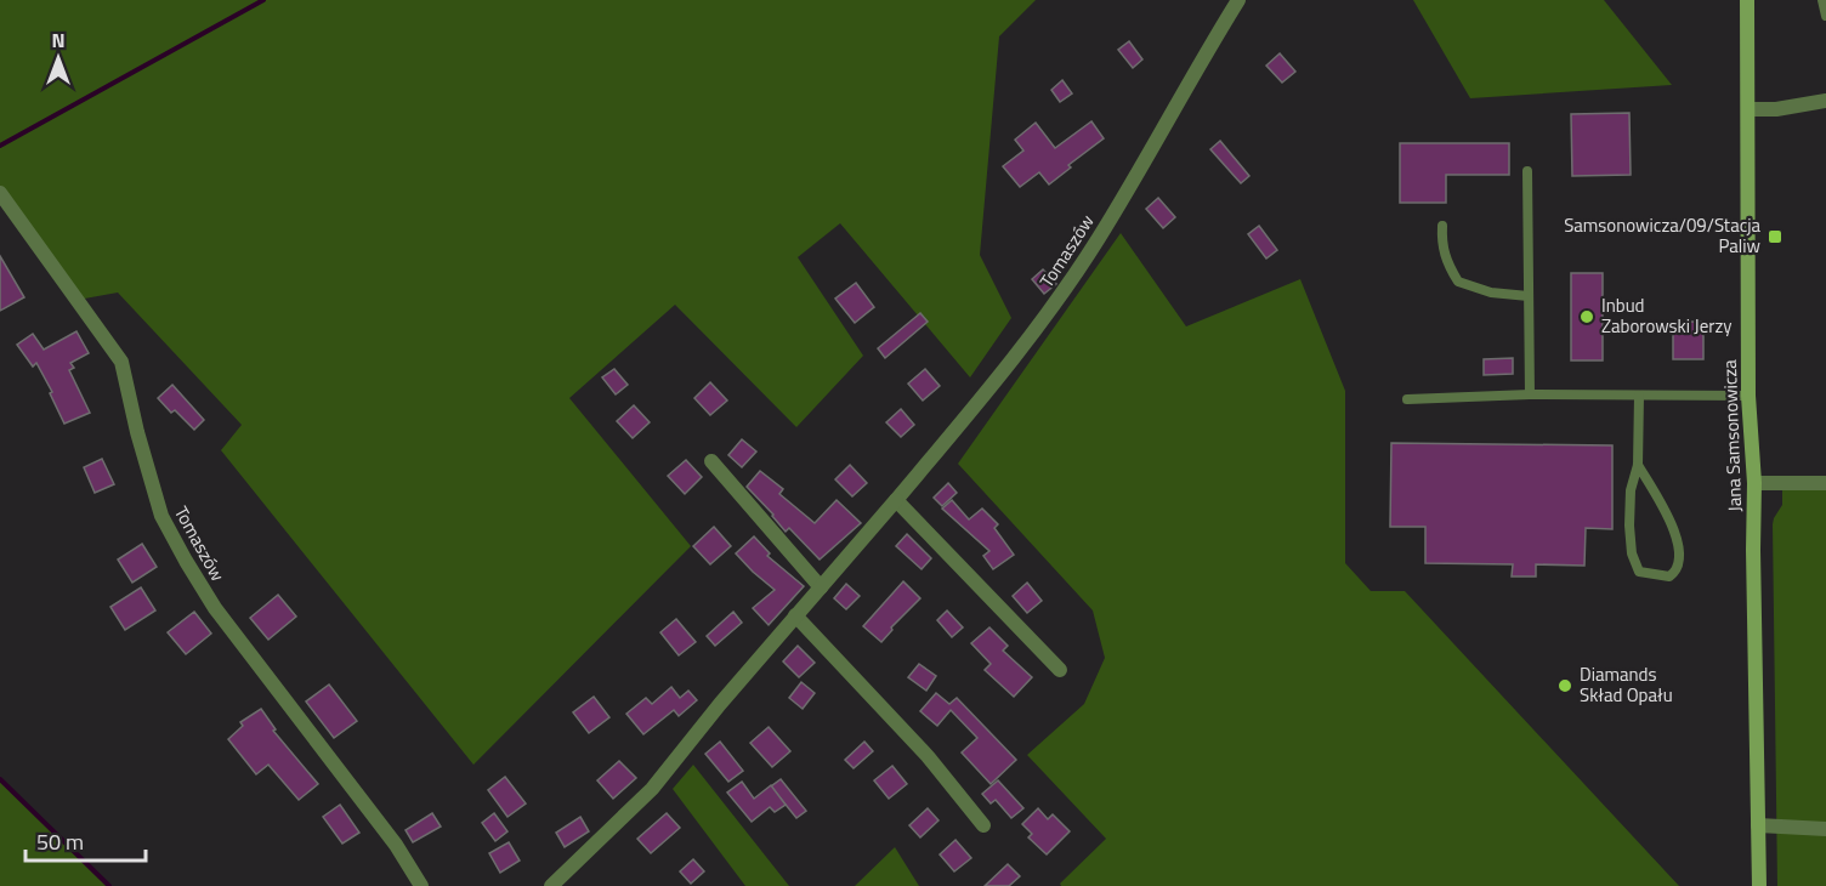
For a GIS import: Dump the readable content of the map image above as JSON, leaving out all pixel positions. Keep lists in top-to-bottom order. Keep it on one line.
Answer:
{"streets":{"main road":["Jana Samsonowicza"],"street":["Tomaszów"]},"places":{"transit":["Samsonowicza/09/Stacja Paliw"],"other":["Inbud Zaborowski Jerzy","Diamands Skład Opału"]},"scale_bar":"50 m","north":"top"}
